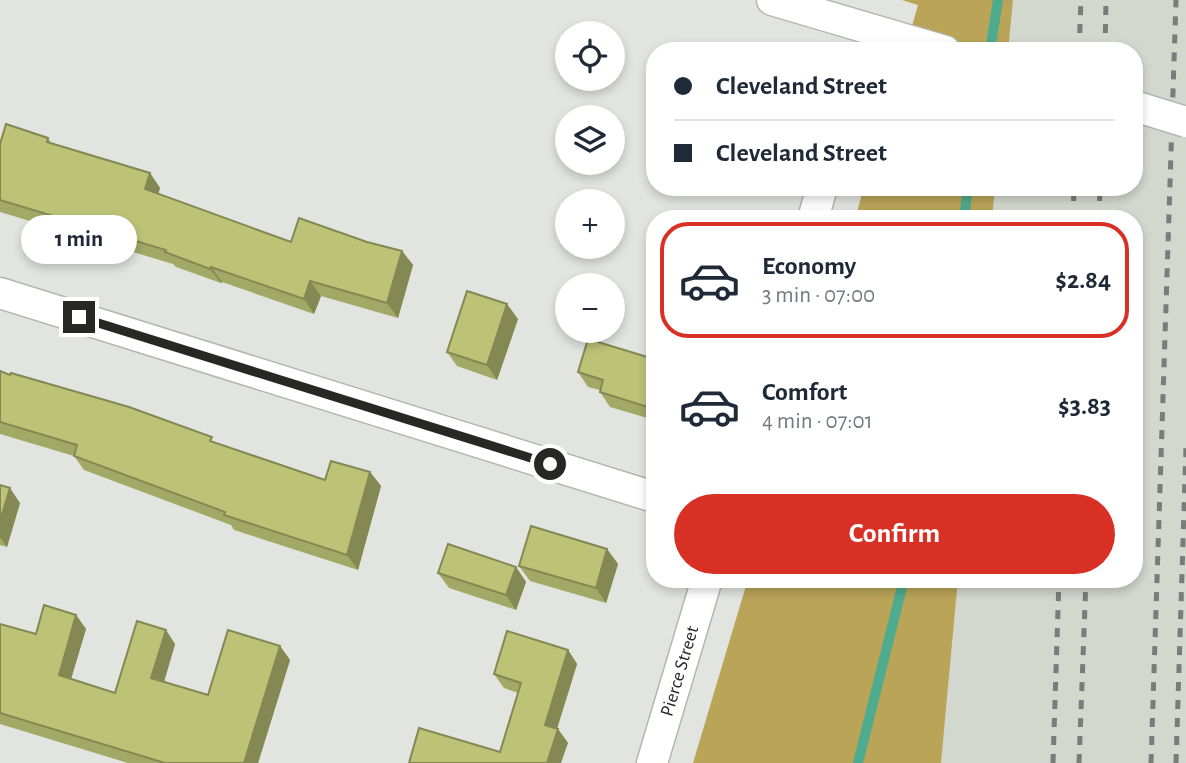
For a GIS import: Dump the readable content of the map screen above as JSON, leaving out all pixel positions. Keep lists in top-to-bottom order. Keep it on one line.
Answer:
{"streets":{"street":["Pierce Street"]},"page":{"map_buttons":["+","−"],"banner":["Cleveland Street","Cleveland Street"],"bubble":"1 min","list":[{"name":"Economy","note":"3 min · 07:00","value":"$2.84"},{"name":"Comfort","note":"4 min · 07:01","value":"$3.83"}],"buttons":"Confirm"}}
